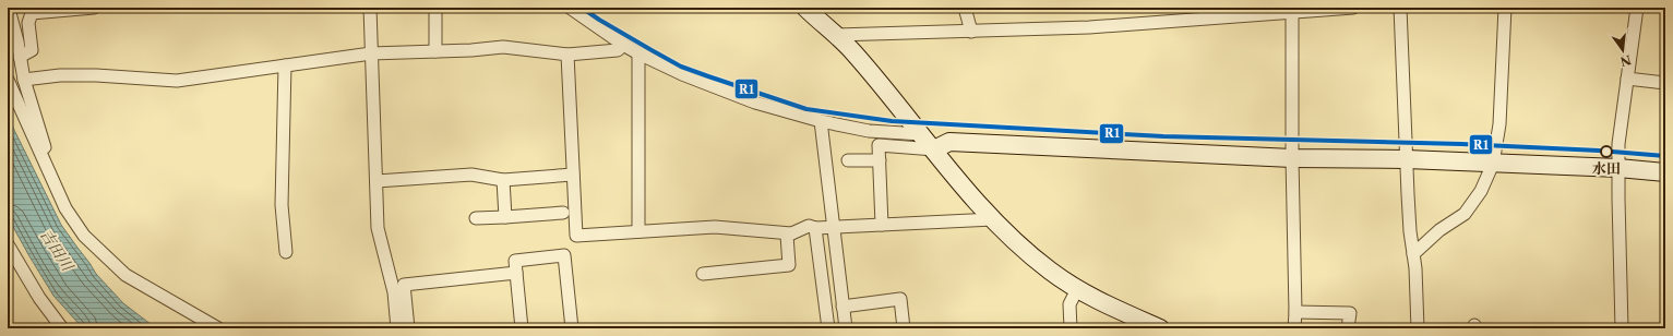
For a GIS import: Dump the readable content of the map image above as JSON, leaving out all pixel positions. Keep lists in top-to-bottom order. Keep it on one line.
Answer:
{"water":["吉田川"],"places":["水田"],"lines":["transit line R1"],"north":"bottom"}
